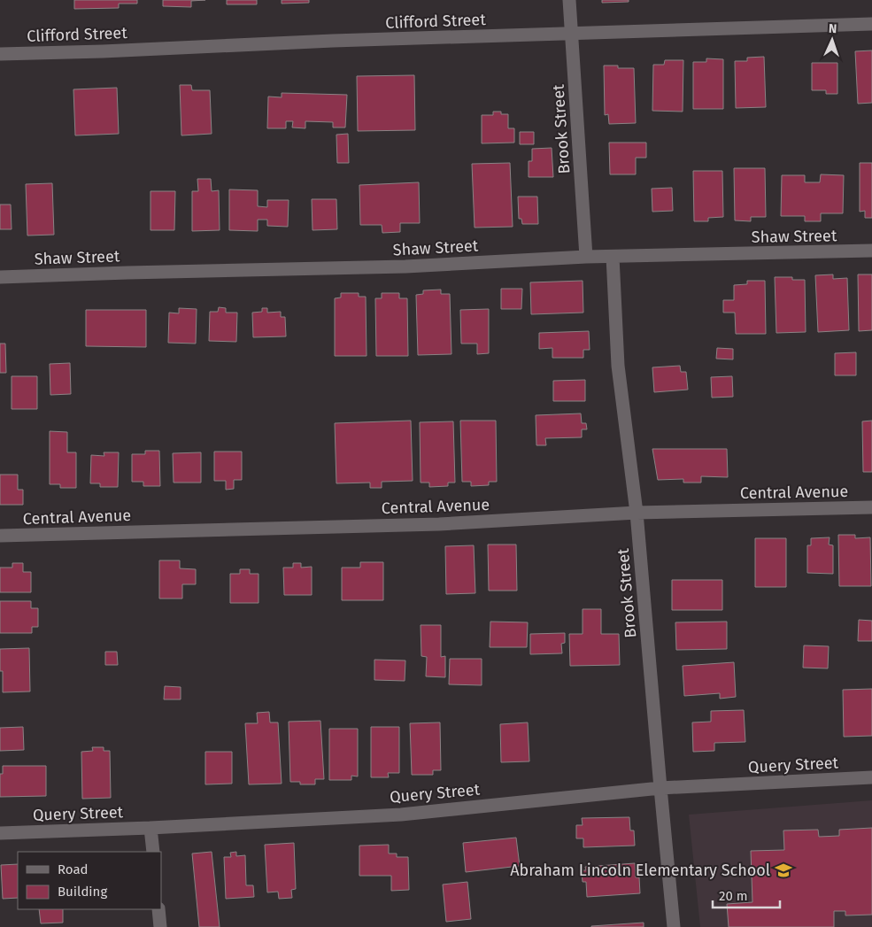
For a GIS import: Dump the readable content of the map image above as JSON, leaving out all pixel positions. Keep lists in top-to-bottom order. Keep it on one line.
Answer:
{"streets":{"street":["Clifford Street","Brook Street","Shaw Street","Central Avenue","Query Street"]},"crossings":[["Clifford Street","Brook Street"],["Brook Street","Shaw Street"],["Brook Street","Central Avenue"],["Brook Street","Query Street"]],"places":{"school or university":["Abraham Lincoln Elementary School"]},"legend":["Road","Building"],"scale_bar":"20 m","north":"top"}
